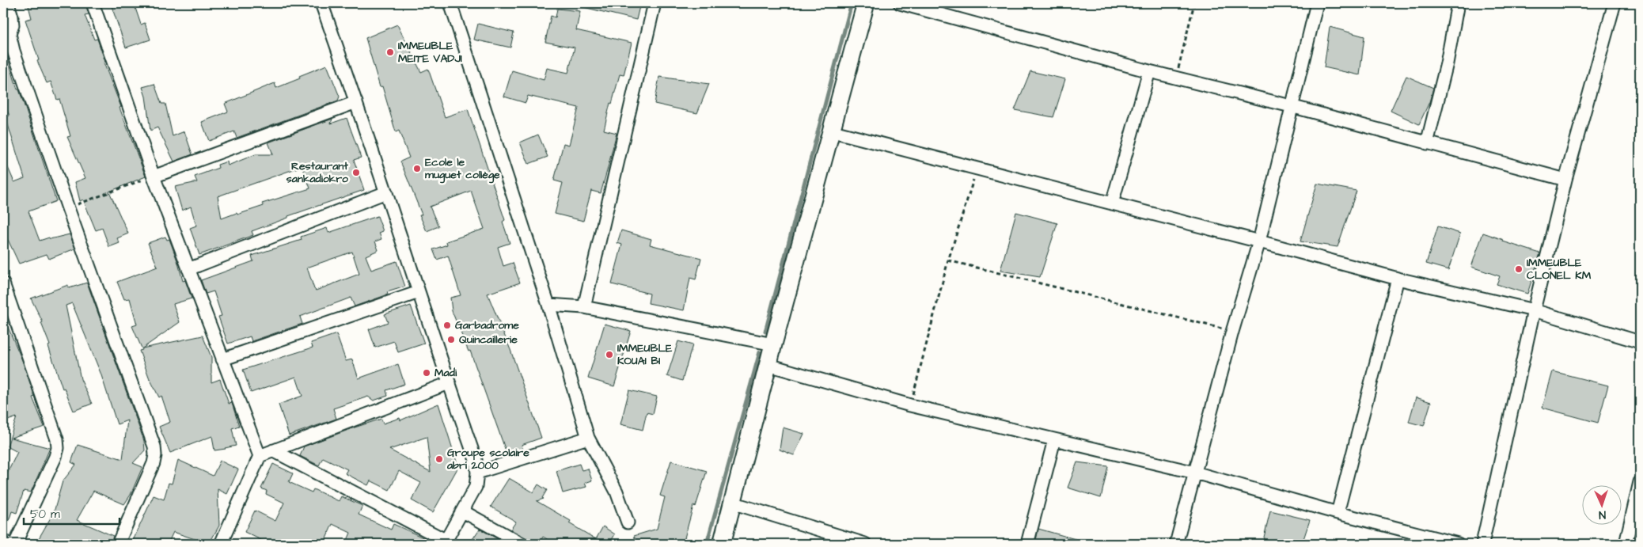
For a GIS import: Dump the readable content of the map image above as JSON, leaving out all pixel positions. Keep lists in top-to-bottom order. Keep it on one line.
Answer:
{"places":["IMMEUBLE MEITE VADJI","Ecole le muguet collège","Restaurant sankadiokro","IMMEUBLE CLONEL KM","Garbadrome","Quincaillerie","IMMEUBLE KOUAI BI","Madi","Groupe scolaire abri 2000"],"scale_bar":"50 m","north":"bottom"}
